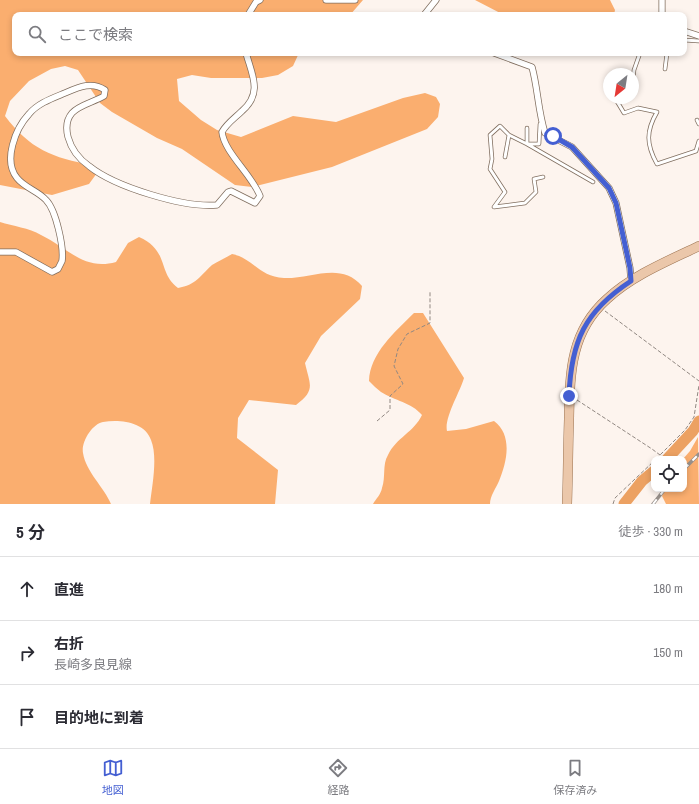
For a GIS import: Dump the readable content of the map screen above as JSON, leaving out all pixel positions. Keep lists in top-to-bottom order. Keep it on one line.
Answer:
{"north":"bottom left","page":{"search":"ここで検索","heading":["5 分","徒歩 · 330 m"],"list":[["直進","180 m"],["右折","長崎多良見線","150 m"],"目的地に到着"],"nav":["地図","経路","保存済み"]}}
